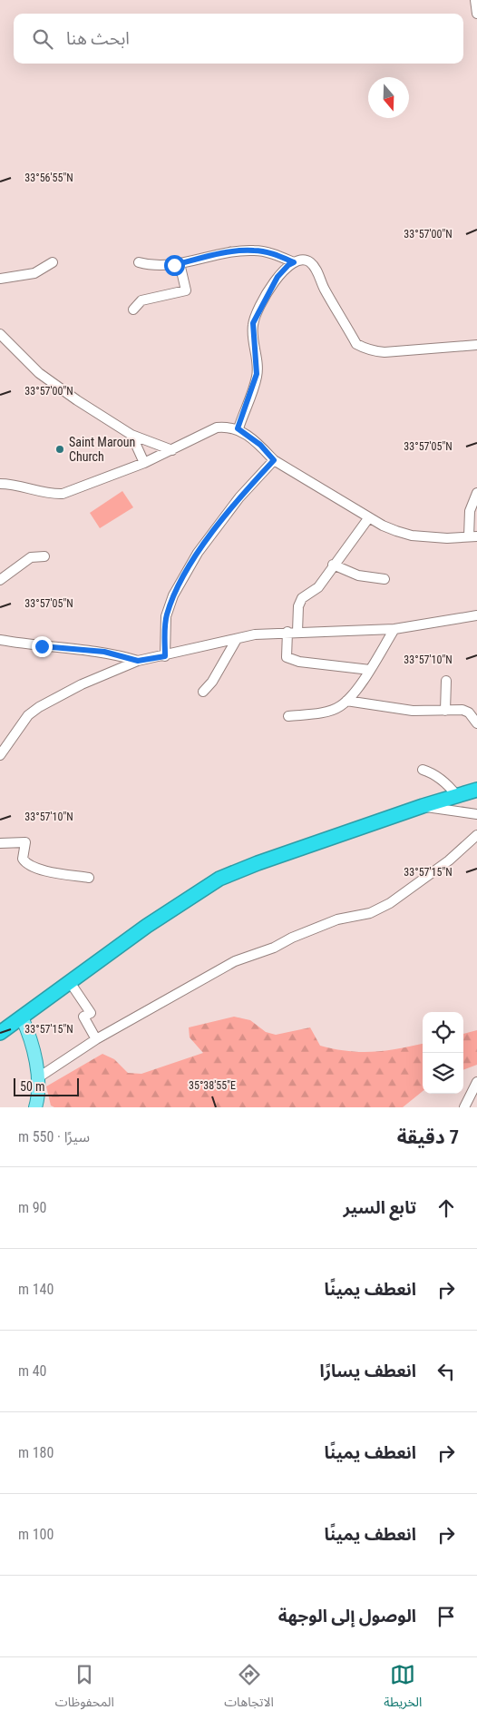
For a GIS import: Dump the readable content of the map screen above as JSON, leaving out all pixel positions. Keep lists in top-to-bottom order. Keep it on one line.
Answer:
{"places":["Saint Maroun Church"],"scale_bar":"50 m","north":"bottom","page":{"search":"ابحث هنا","scale":"50 m","heading":["7 دقيقة","سيرًا · 550 m"],"list":[["تابع السير","90 m"],["انعطف يمينًا","140 m"],["انعطف يسارًا","40 m"],["انعطف يمينًا","180 m"],["انعطف يمينًا","100 m"],"الوصول إلى الوجهة"],"nav":["الخريطة","الاتجاهات","المحفوظات"]},"coordinates":["33°56'55\"N","33°57'00\"N","33°57'05\"N","33°57'10\"N","33°57'15\"N","35°38'55\"E"]}
